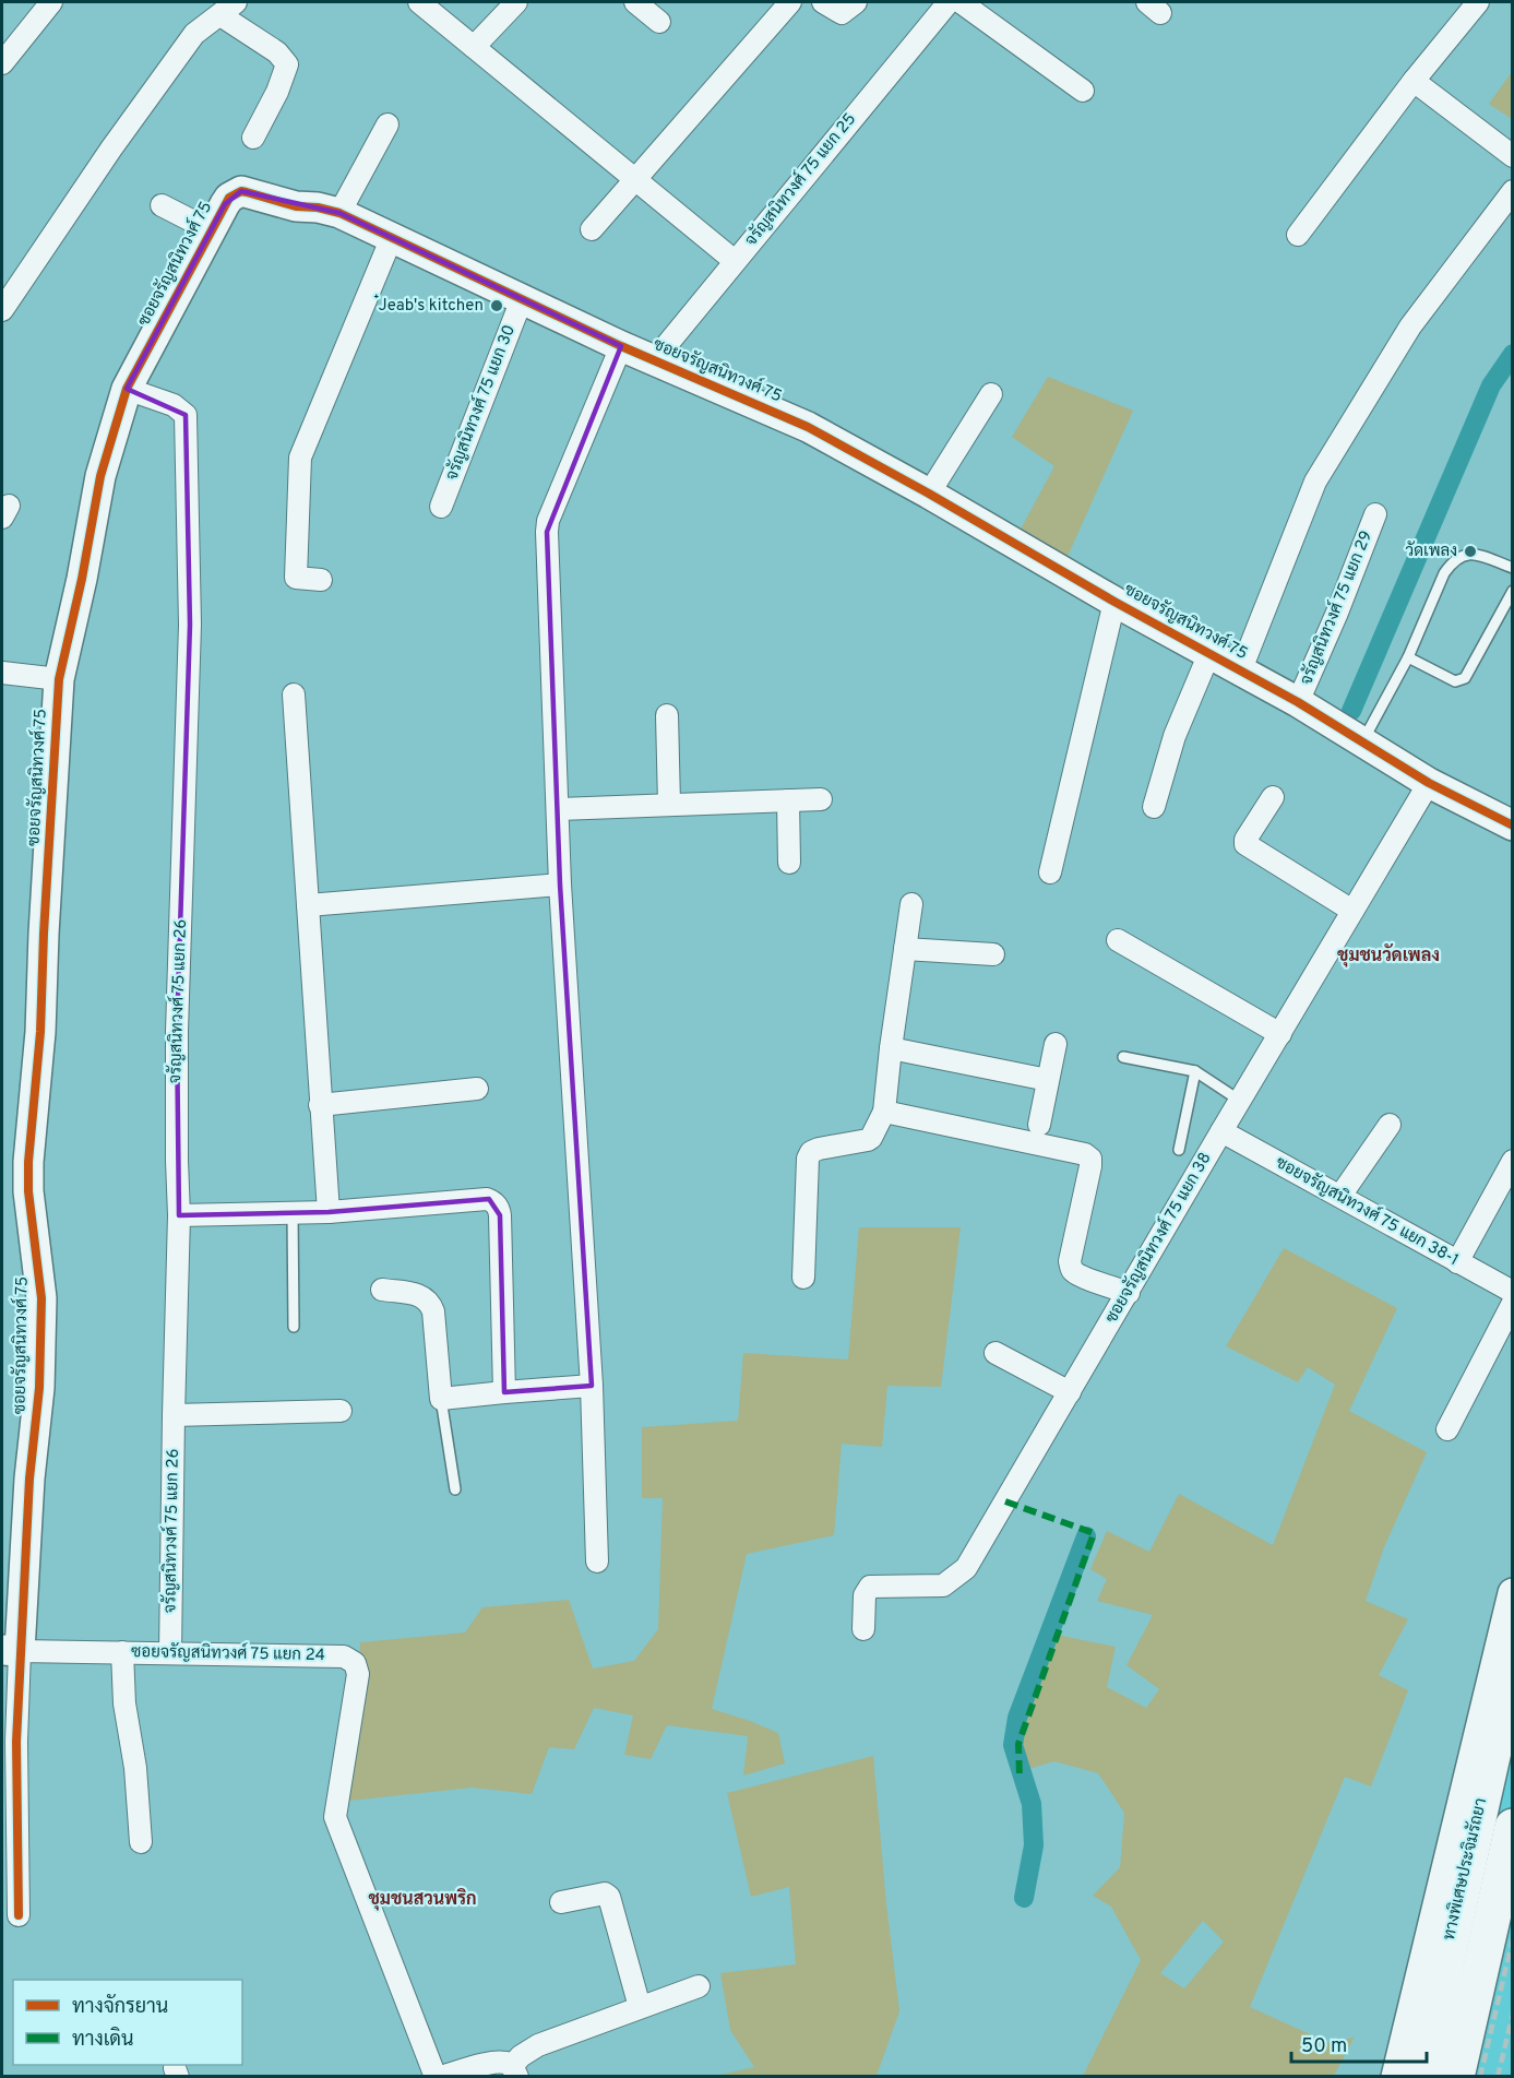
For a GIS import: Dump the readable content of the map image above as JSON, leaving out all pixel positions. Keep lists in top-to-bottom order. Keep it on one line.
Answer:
{"streets":{"highway":["ทางพิเศษประจิมรัถยา"],"street":["จรัญสนิทวงศ์ 75 แยก 25","ซอยจรัญสนิทวงศ์ 75","จรัญสนิทวงศ์ 75 แยก 30","จรัญสนิทวงศ์ 75 แยก 29","จรัญสนิทวงศ์ 75 แยก 26","ซอยจรัญสนิทวงศ์ 75 แยก 38-1","ซอยจรัญสนิทวงศ์ 75 แยก 38","ซอยจรัญสนิทวงศ์ 75 แยก 24"]},"crossings":[["จรัญสนิทวงศ์ 75 แยก 25","ซอยจรัญสนิทวงศ์ 75"],["ซอยจรัญสนิทวงศ์ 75","จรัญสนิทวงศ์ 75 แยก 30"],["ซอยจรัญสนิทวงศ์ 75","จรัญสนิทวงศ์ 75 แยก 29"],["ซอยจรัญสนิทวงศ์ 75","จรัญสนิทวงศ์ 75 แยก 26"],["ซอยจรัญสนิทวงศ์ 75","ซอยจรัญสนิทวงศ์ 75 แยก 38"],["ซอยจรัญสนิทวงศ์ 75","ซอยจรัญสนิทวงศ์ 75 แยก 24"],["จรัญสนิทวงศ์ 75 แยก 26","ซอยจรัญสนิทวงศ์ 75 แยก 24"],["ซอยจรัญสนิทวงศ์ 75 แยก 38-1","ซอยจรัญสนิทวงศ์ 75 แยก 38"]],"districts":["ชุมชนวัดเพลง","ชุมชนสวนพริก"],"places":["๋Jeab's kitchen","วัดเพลง"],"legend":["ทางจักรยาน","ทางเดิน"],"scale_bar":"50 m"}
